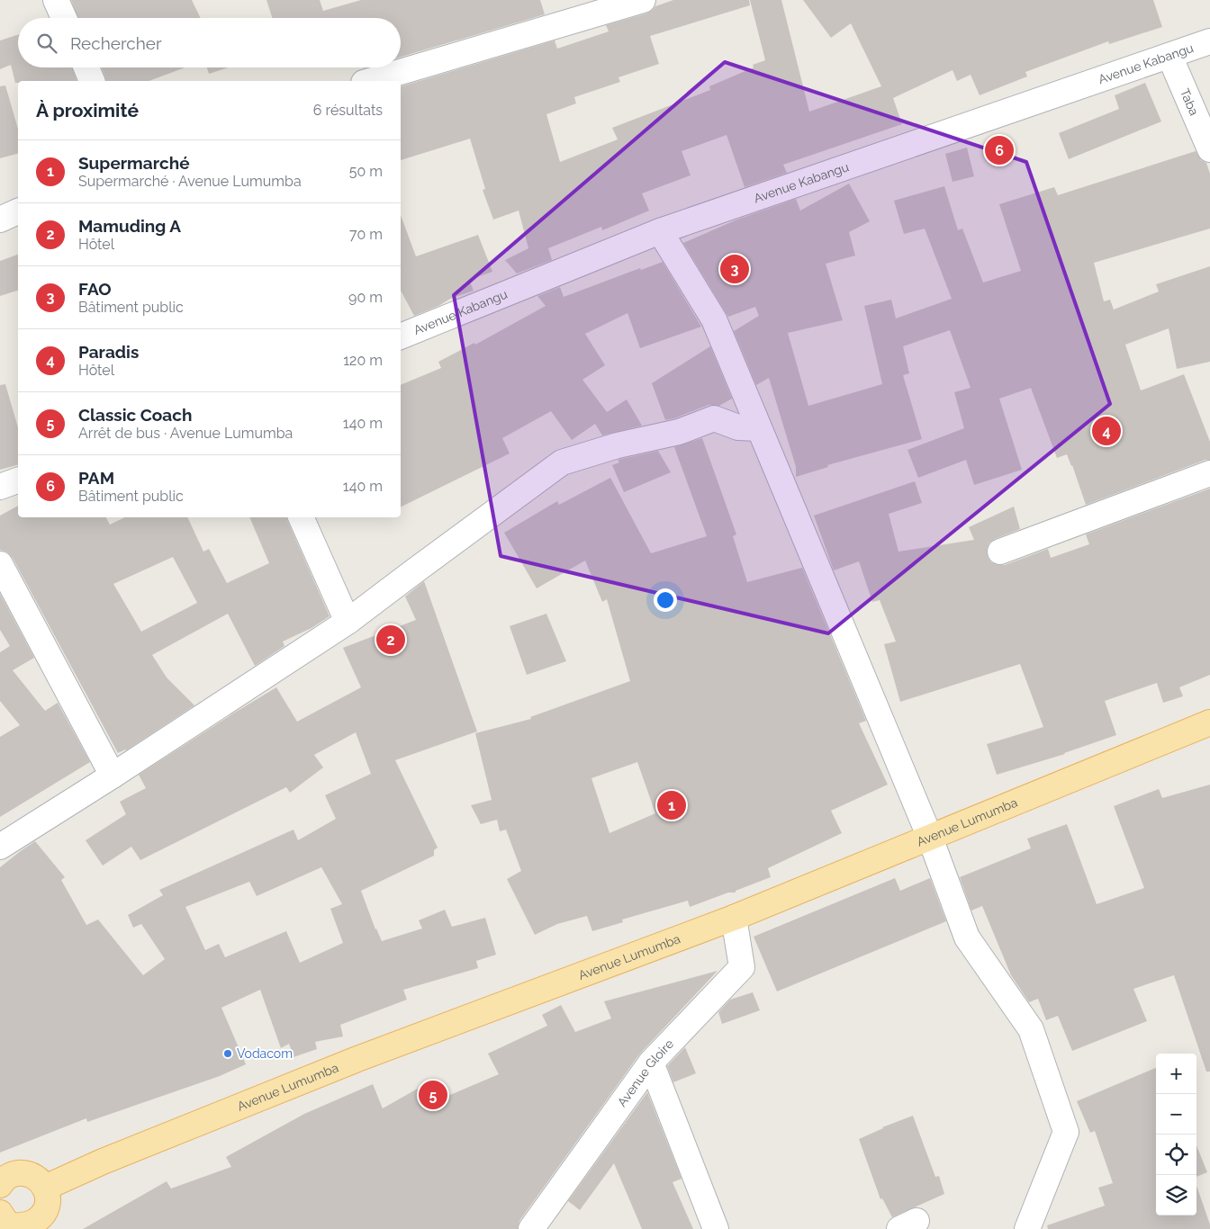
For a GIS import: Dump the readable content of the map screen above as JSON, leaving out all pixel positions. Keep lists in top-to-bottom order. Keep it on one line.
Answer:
{"streets":{"main road":["Avenue Lumumba"],"street":["Avenue Kabangu","Taba","Avenue Gloire"]},"crossings":[["Avenue Kabangu","Taba"],["Avenue Lumumba","Avenue Gloire"]],"places":["Vodacom"],"page":{"search":"Rechercher","heading":["À proximité","6 résultats"],"pins":["6","3","4","2","1","5"],"list":[{"mark":"1","name":"Supermarché","note":"Supermarché · Avenue Lumumba","value":"50 m"},{"mark":"2","name":"Mamuding A","note":"Hôtel","value":"70 m"},{"mark":"3","name":"FAO","note":"Bâtiment public","value":"90 m"},{"mark":"4","name":"Paradis","note":"Hôtel","value":"120 m"},{"mark":"5","name":"Classic Coach","note":"Arrêt de bus · Avenue Lumumba","value":"140 m"},{"mark":"6","name":"PAM","note":"Bâtiment public","value":"140 m"}],"map_buttons":["+","−"]}}
